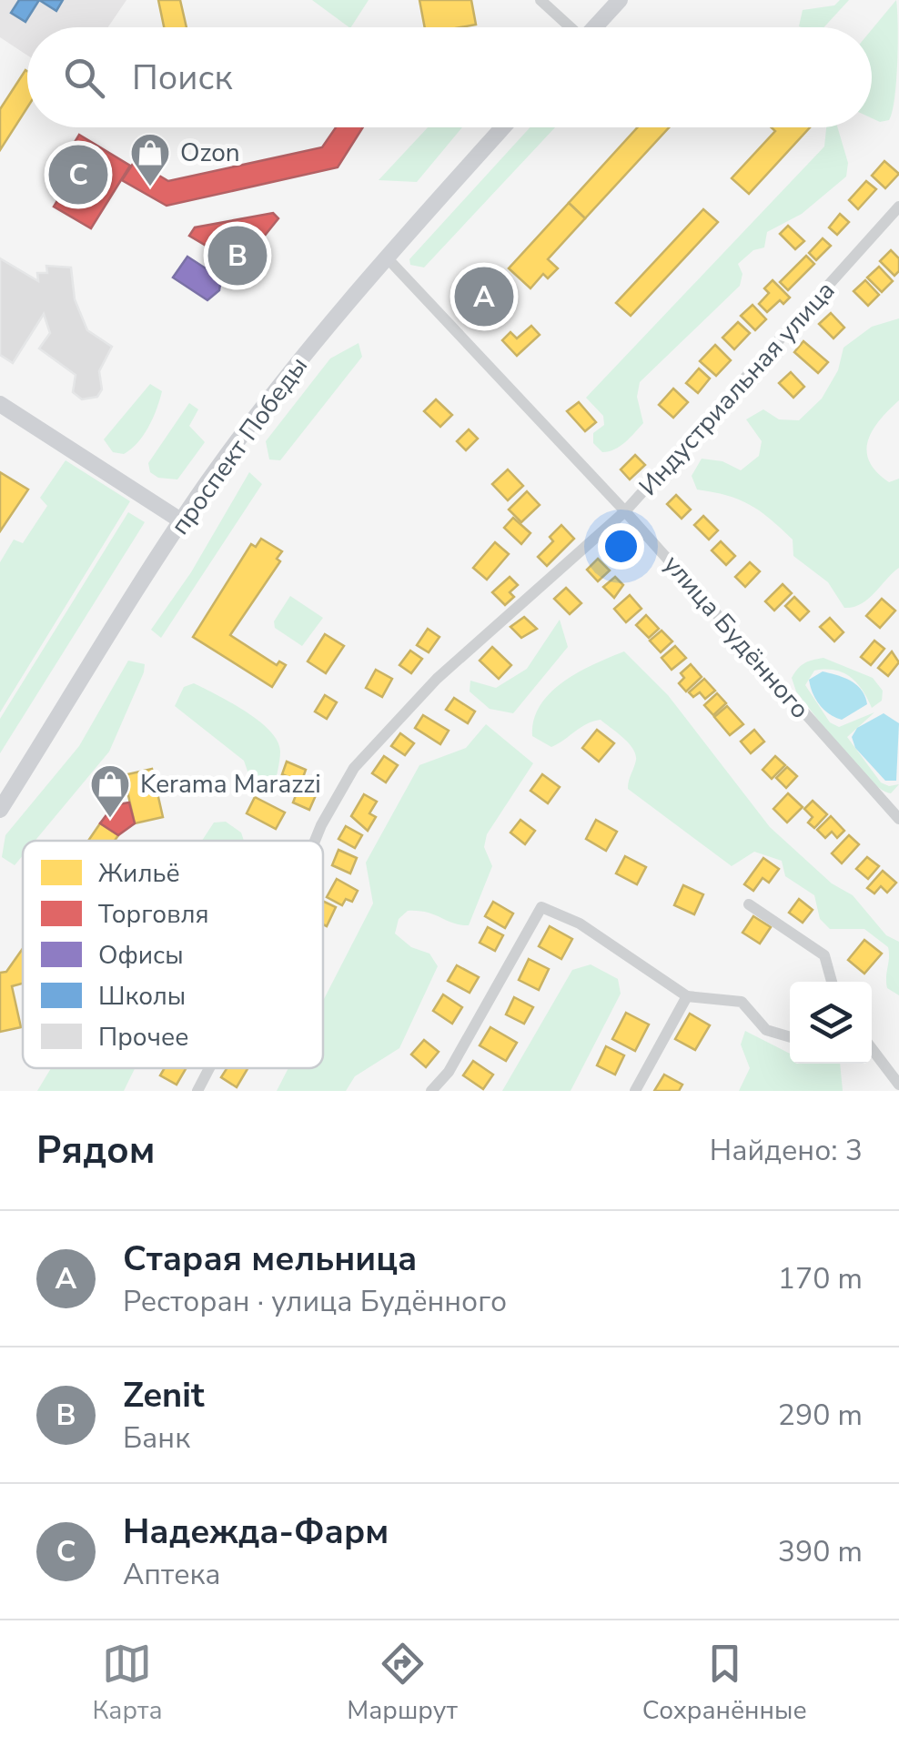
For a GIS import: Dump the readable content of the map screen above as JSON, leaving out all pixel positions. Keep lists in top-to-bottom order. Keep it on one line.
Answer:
{"streets":{"main road":["проспект Победы"],"street":["Индустриальная улица","улица Будённого"]},"crossings":[["Индустриальная улица","улица Будённого"],["проспект Победы","улица Будённого"]],"places":{"shop":["Ozon","Kerama Marazzi"]},"legend":["Жильё","Торговля","Офисы","Школы","Прочее"],"page":{"search":"Поиск","pins":["C","B","A"],"heading":["Рядом","Найдено: 3"],"list":[{"mark":"A","name":"Старая мельница","note":"Ресторан · улица Будённого","value":"170 m"},{"mark":"B","name":"Zenit","note":"Банк","value":"290 m"},{"mark":"C","name":"Надежда-Фарм","note":"Аптека","value":"390 m"}],"nav":["Карта","Маршрут","Сохранённые"]}}
